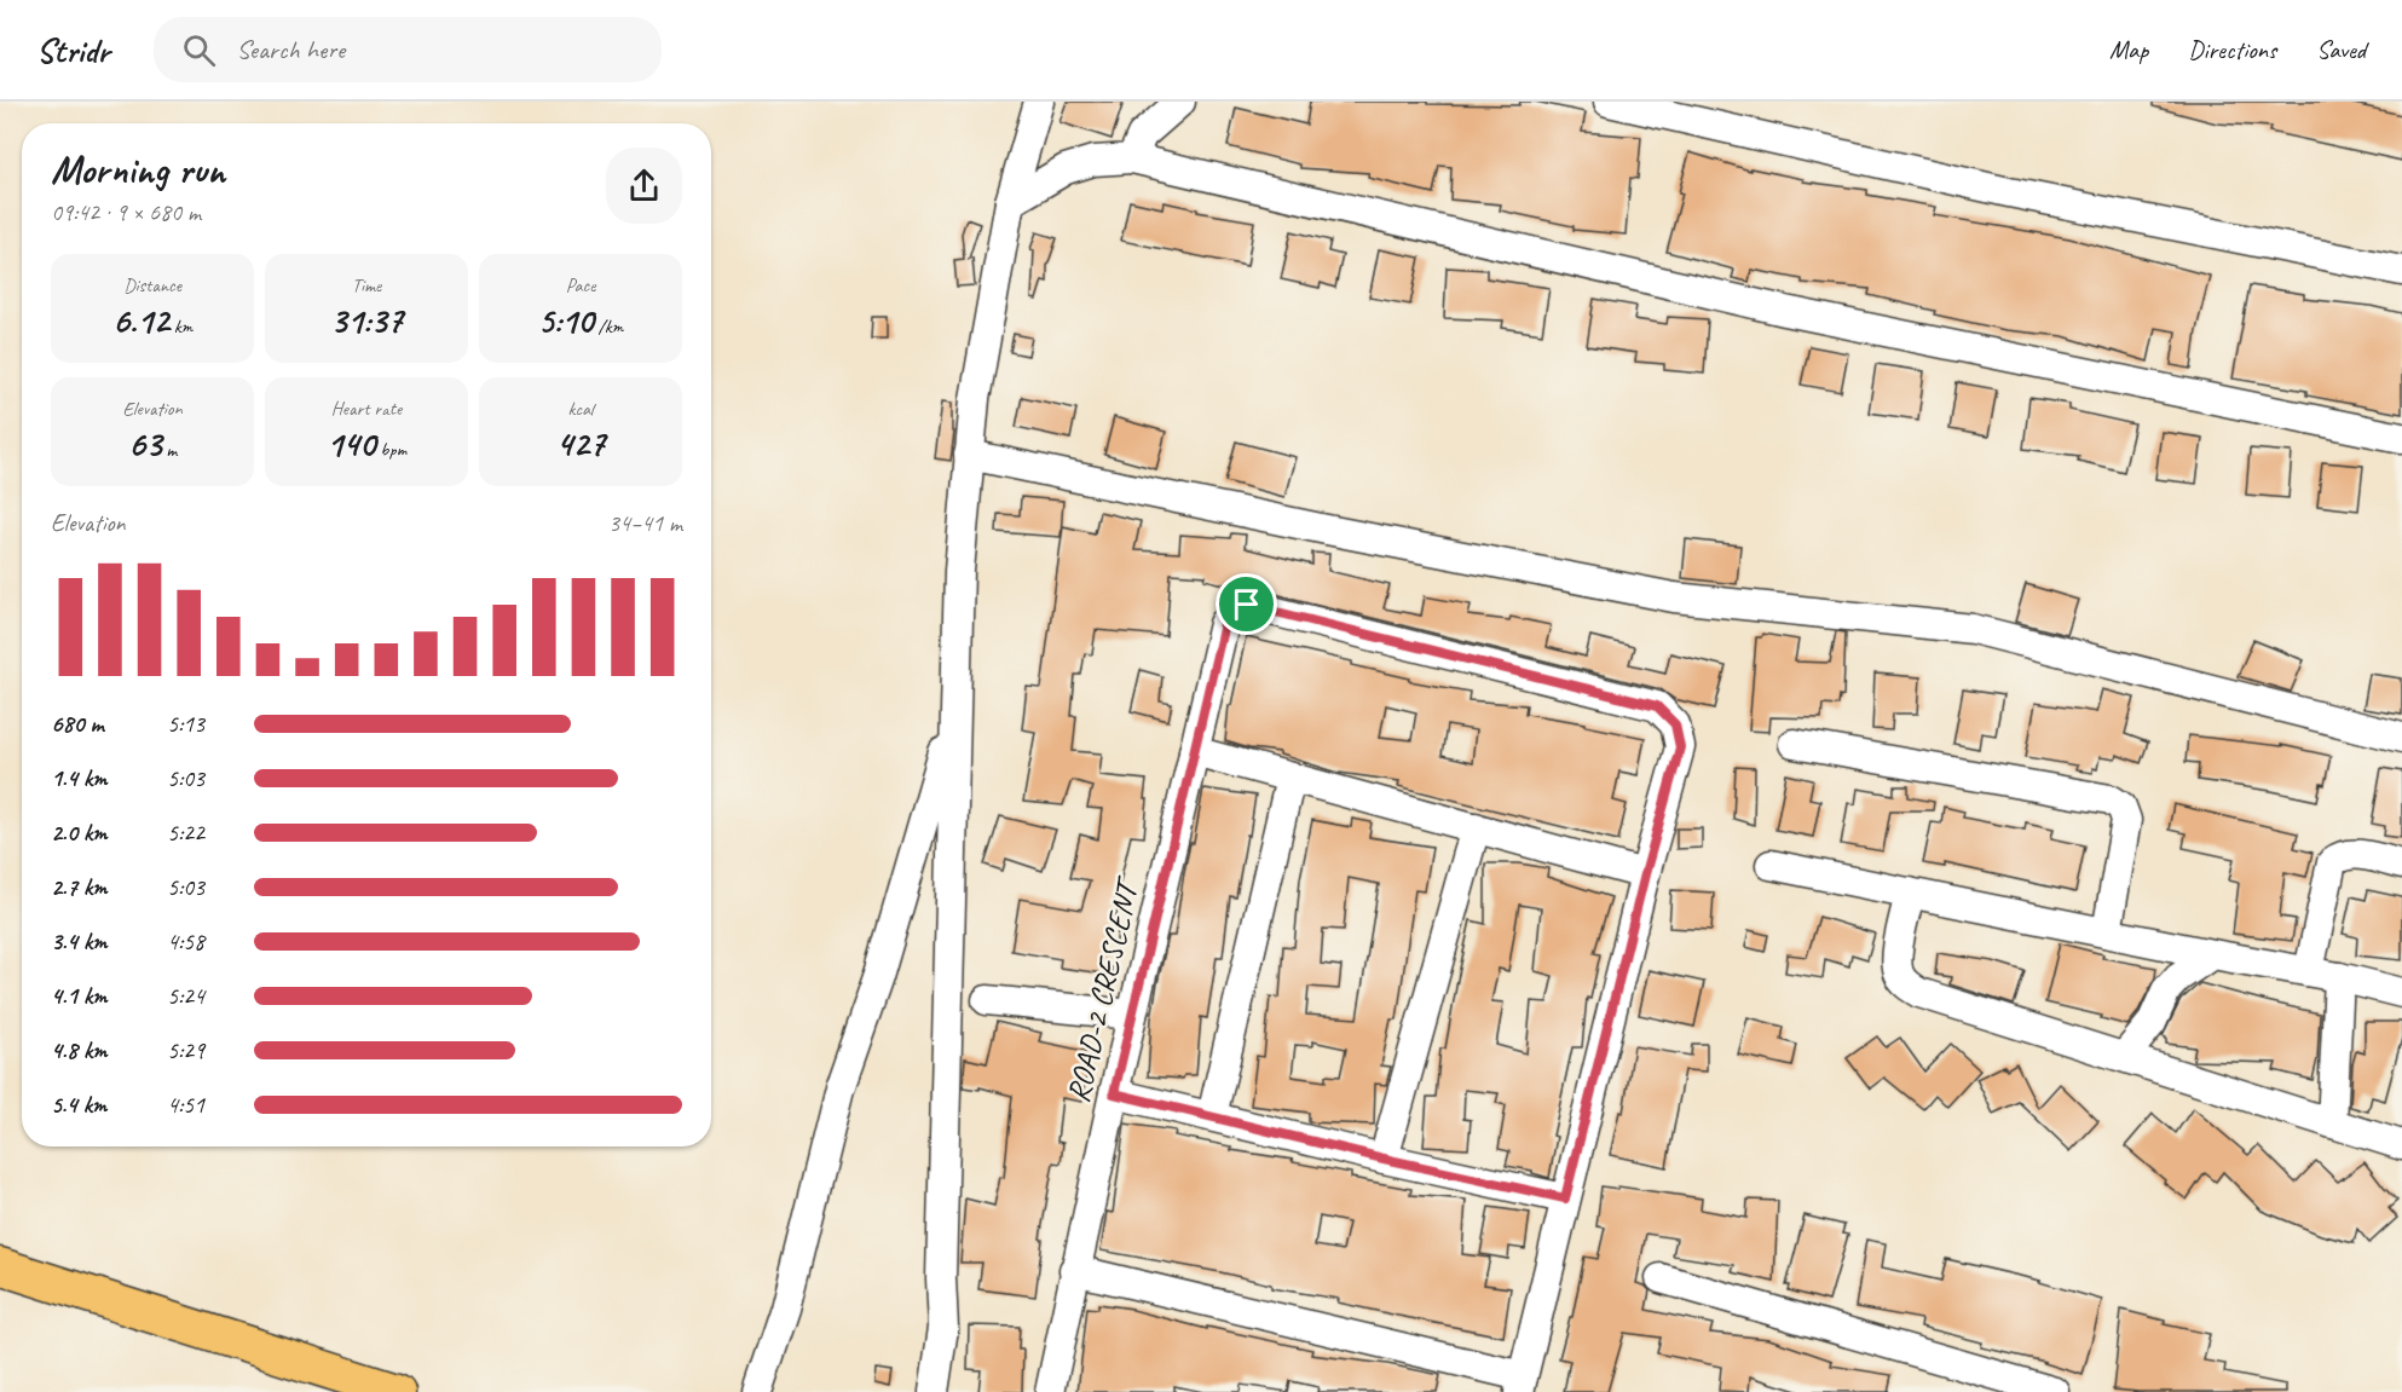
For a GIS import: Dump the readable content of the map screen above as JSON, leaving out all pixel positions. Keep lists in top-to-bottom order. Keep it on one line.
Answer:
{"streets":{"street":["ROAD-2 CRESCENT"]},"page":{"header":"Stridr","search":"Search here","nav":["Map","Directions","Saved"],"heading":["Morning run","09:42 · 9 × 680 m"],"stats":[["Distance","6.12 km"],["Time","31:37"],["Pace","5:10 /km"],["Elevation","63 m"],["Heart rate","140 bpm"],["kcal","427"]],"chart":["Elevation","34–41 m"],"list":[{"name":"680 m","note":"5:13"},{"name":"1.4 km","note":"5:03"},{"name":"2.0 km","note":"5:22"},{"name":"2.7 km","note":"5:03"},{"name":"3.4 km","note":"4:58"},{"name":"4.1 km","note":"5:24"},{"name":"4.8 km","note":"5:29"},{"name":"5.4 km","note":"4:51"}]}}
